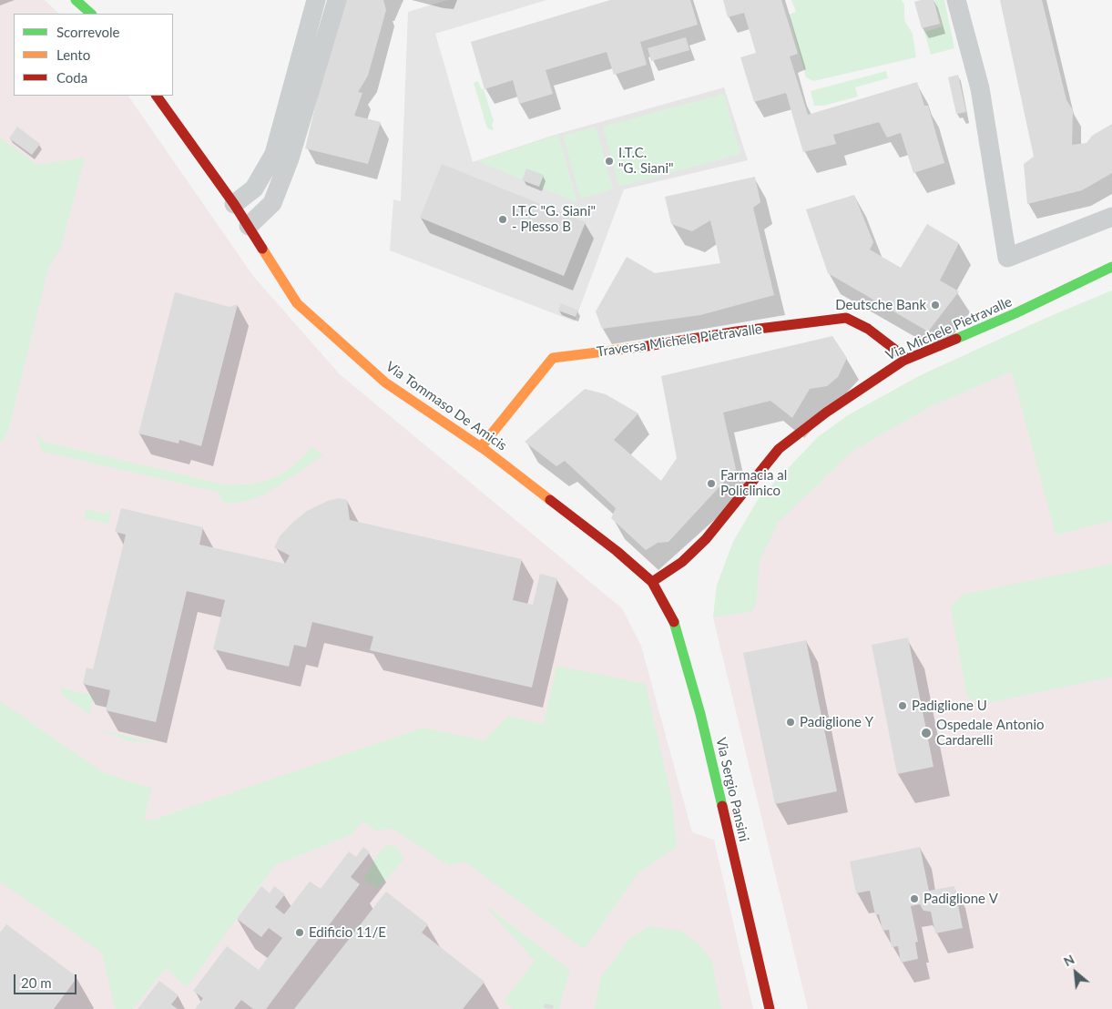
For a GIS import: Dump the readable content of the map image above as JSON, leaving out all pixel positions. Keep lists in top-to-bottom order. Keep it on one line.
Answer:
{"streets":{"main road":["Via Michele Pietravalle","Via Tommaso De Amicis","Via Sergio Pansini"],"street":["Traversa Michele Pietravalle"]},"crossings":[["Via Michele Pietravalle","Traversa Michele Pietravalle"],["Via Michele Pietravalle","Via Tommaso De Amicis"],["Via Michele Pietravalle","Via Sergio Pansini"],["Traversa Michele Pietravalle","Via Tommaso De Amicis"],["Via Tommaso De Amicis","Via Sergio Pansini"]],"places":["I.T.C. \"G. Siani\"","I.T.C \"G. Siani\" - Plesso B","Deutsche Bank","Farmacia al Policlinico","Padiglione U","Padiglione Y","Ospedale Antonio Cardarelli","Padiglione V","Edificio 11/E"],"legend":["Scorrevole","Lento","Coda"],"scale_bar":"20 m","north":"top left"}
